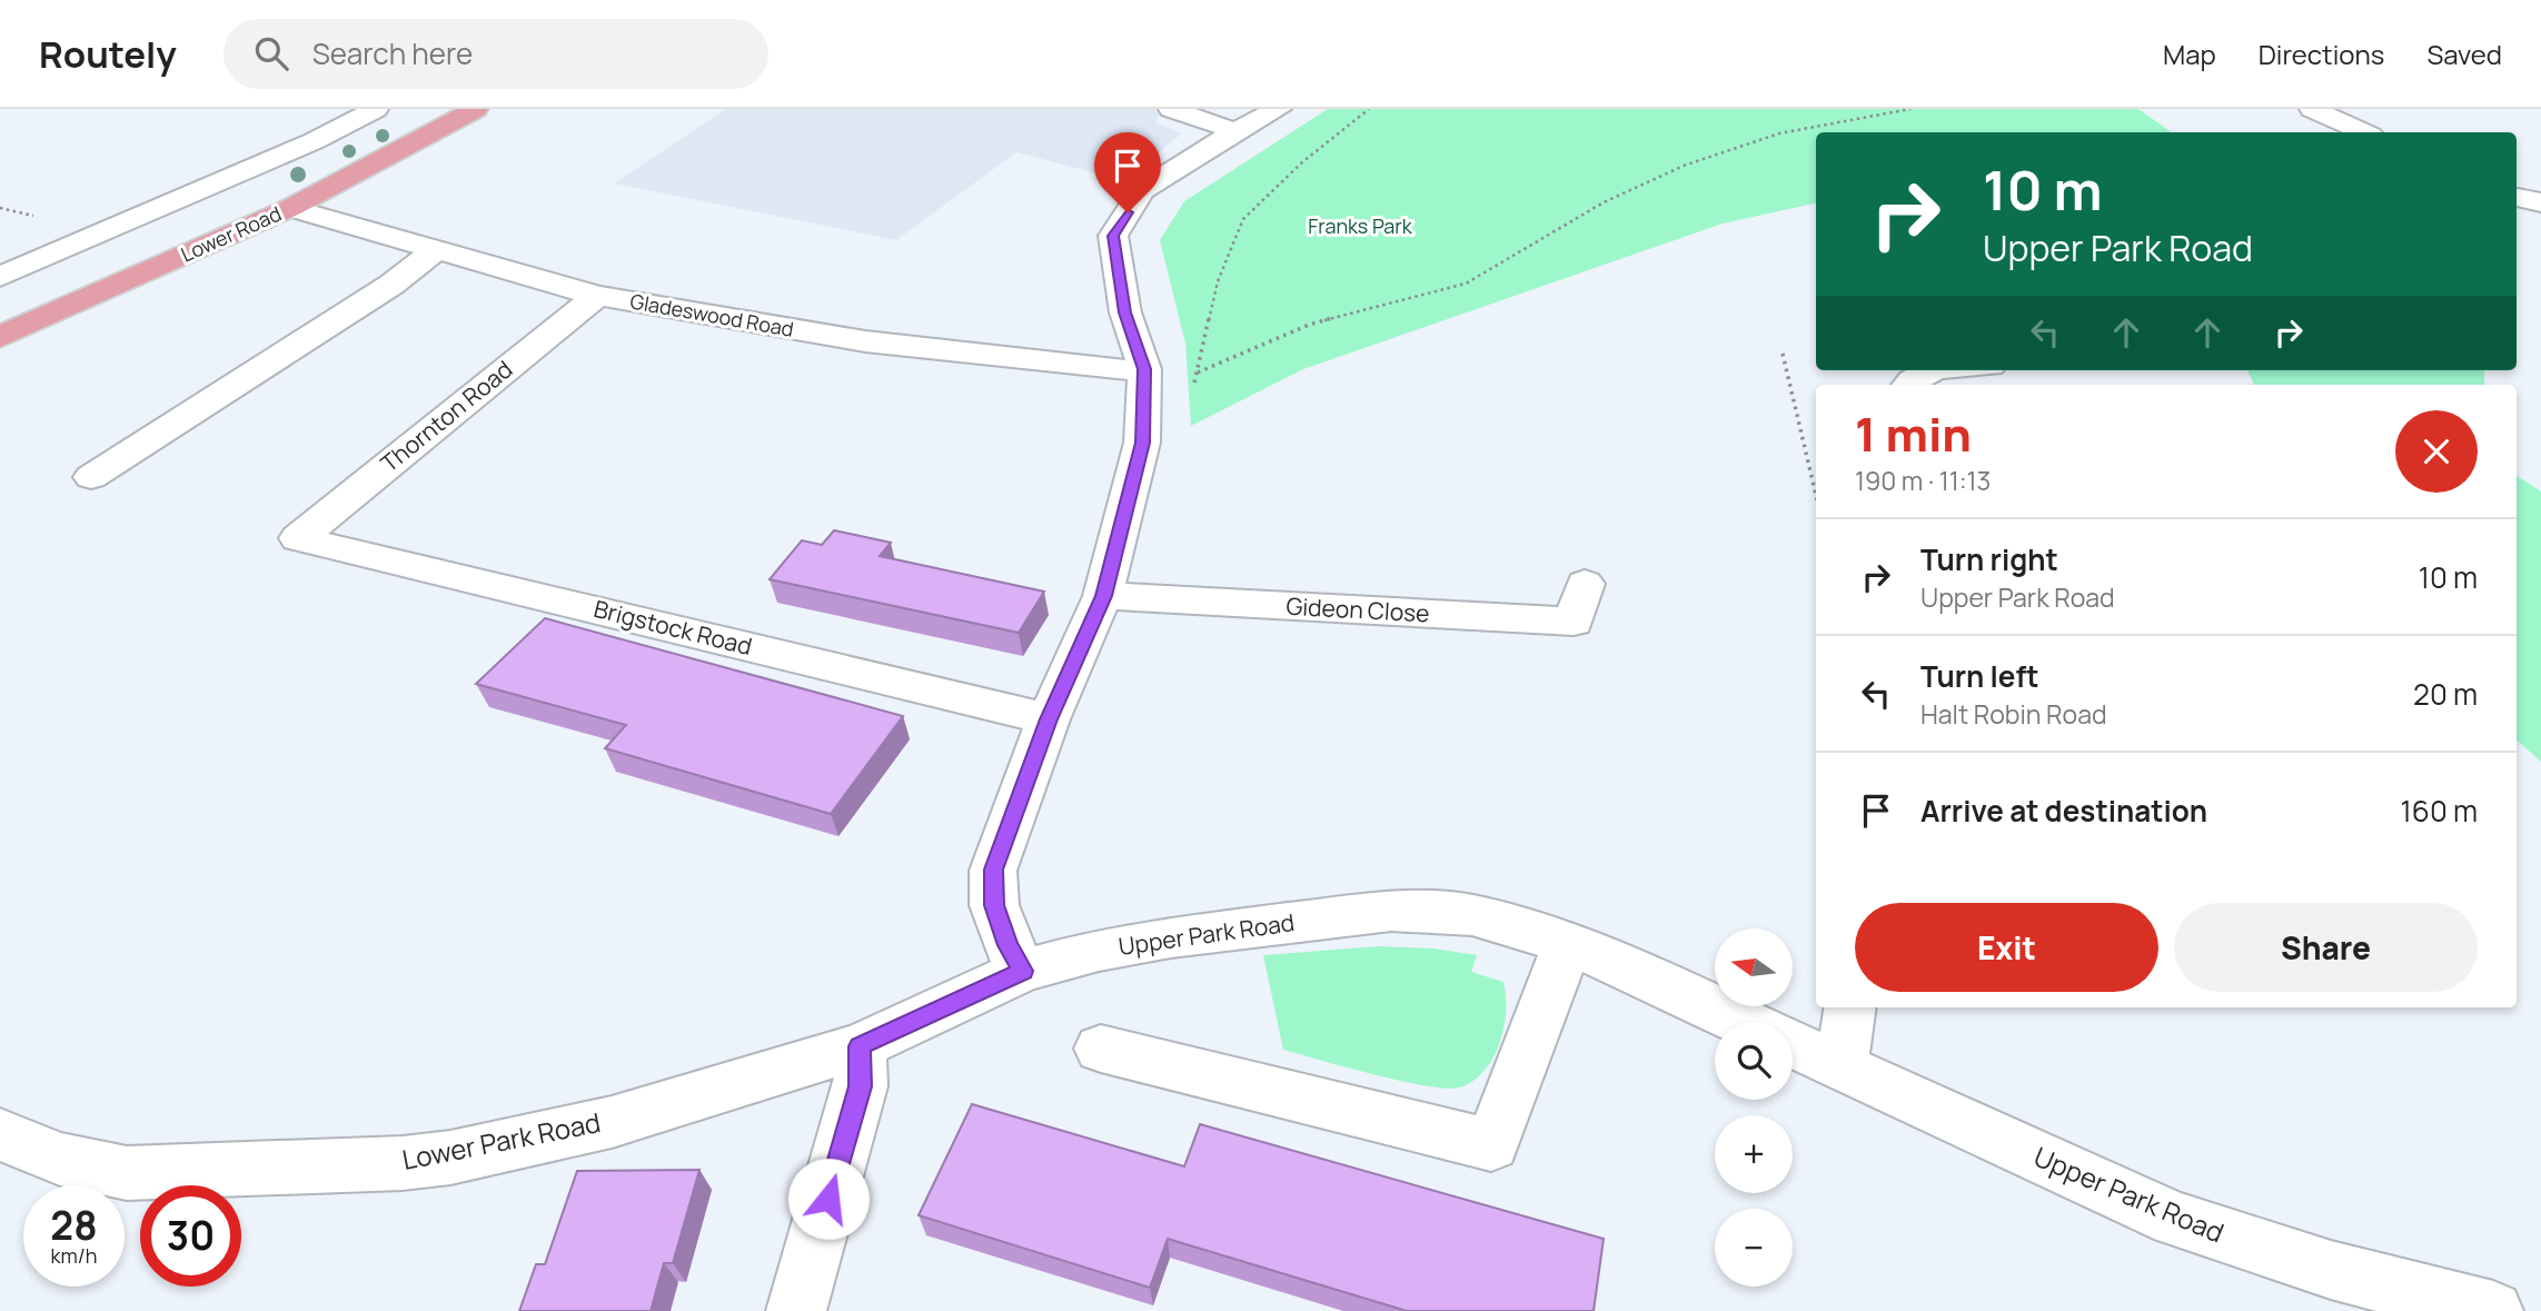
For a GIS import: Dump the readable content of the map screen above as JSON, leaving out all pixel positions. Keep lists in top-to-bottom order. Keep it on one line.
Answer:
{"streets":{"main road":["Lower Road"],"street":["Gladeswood Road","Thornton Road","Gideon Close","Brigstock Road","Upper Park Road","Lower Park Road"]},"crossings":[["Lower Road","Gladeswood Road"],["Gladeswood Road","Thornton Road"],["Thornton Road","Brigstock Road"],["Upper Park Road","Lower Park Road"]],"parks":["Franks Park"],"north":"left","page":{"header":"Routely","search":"Search here","nav":["Map","Directions","Saved"],"turn":["10 m","Upper Park Road"],"heading":["1 min","190 m · 11:13"],"list":[{"name":"Turn right","note":"Upper Park Road","value":"10 m"},{"name":"Turn left","note":"Halt Robin Road","value":"20 m"},{"name":"Arrive at destination","value":"160 m"}],"buttons":["Exit","Share"],"map_buttons":["+","−"],"speed":"28 km/h","limit":"30"}}
